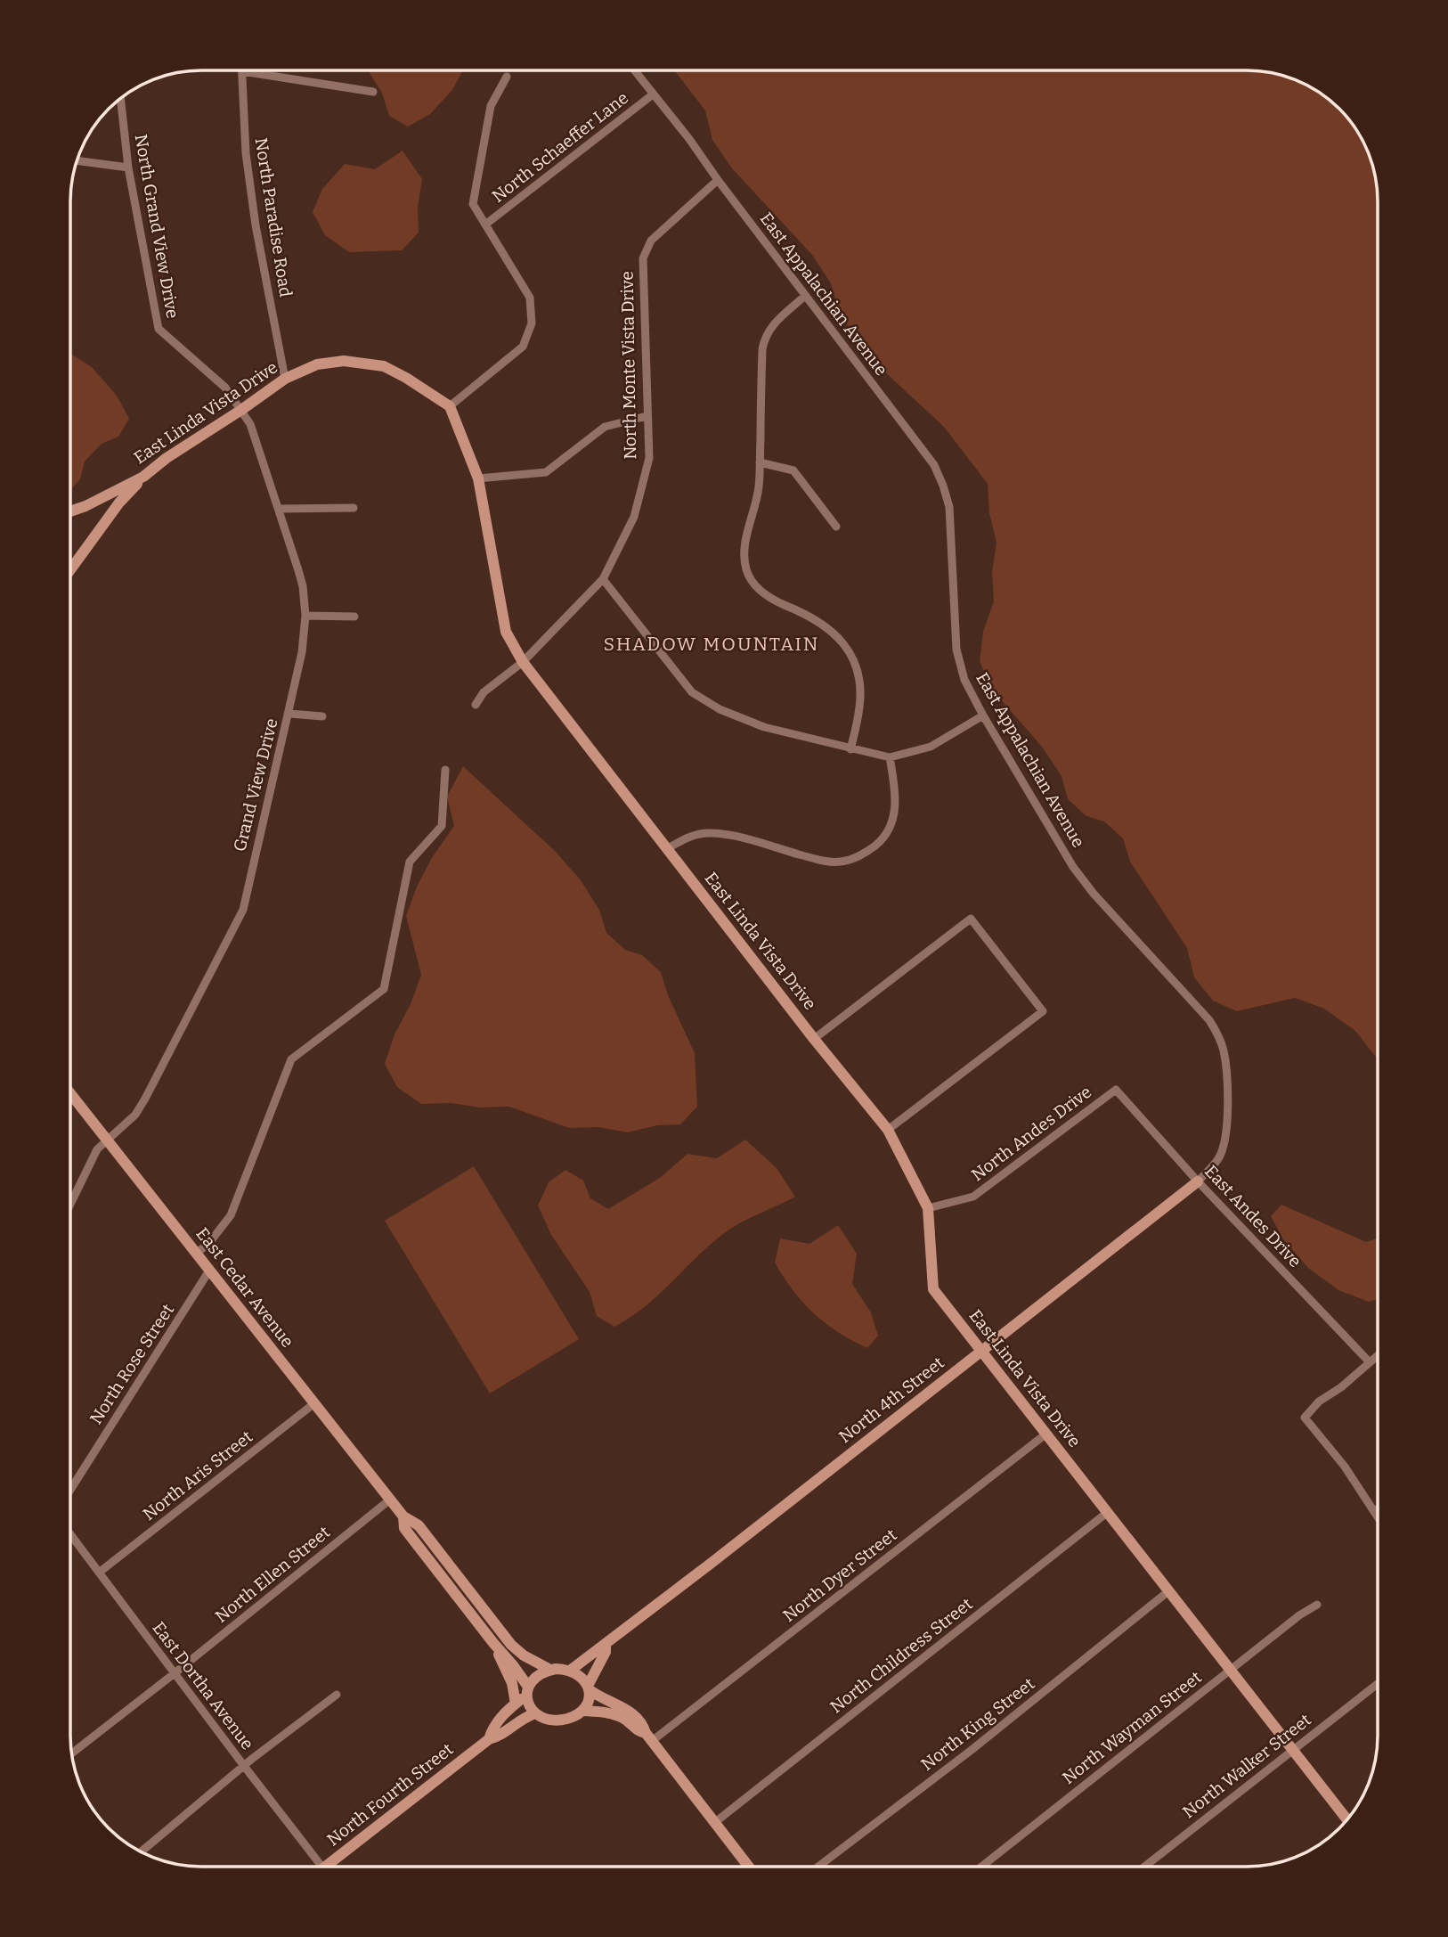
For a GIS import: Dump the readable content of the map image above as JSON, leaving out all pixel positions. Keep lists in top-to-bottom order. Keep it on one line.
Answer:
{"streets":{"street":["North Schaeffer Lane","North Paradise Road","North Grand View Drive","East Appalachian Avenue","North Monte Vista Drive","East Linda Vista Drive","Grand View Drive","North Andes Drive","East Andes Drive","East Cedar Avenue","North Rose Street","North 4th Street","North Aris Street","North Ellen Street","North Dyer Street","North Childress Street","East Dortha Avenue","North King Street","North Wayman Street","North Walker Street","North Fourth Street"]},"crossings":[["North Schaeffer Lane","East Appalachian Avenue"],["North Paradise Road","East Linda Vista Drive"],["North Grand View Drive","East Linda Vista Drive"],["North Grand View Drive","Grand View Drive"],["East Appalachian Avenue","North Monte Vista Drive"],["East Appalachian Avenue","East Andes Drive"],["East Appalachian Avenue","North 4th Street"],["North Monte Vista Drive","East Linda Vista Drive"],["East Linda Vista Drive","Grand View Drive"],["East Linda Vista Drive","North Andes Drive"],["East Linda Vista Drive","North 4th Street"],["East Linda Vista Drive","North Dyer Street"],["East Linda Vista Drive","North Childress Street"],["East Linda Vista Drive","North King Street"],["East Linda Vista Drive","North Wayman Street"],["East Linda Vista Drive","North Walker Street"],["Grand View Drive","East Cedar Avenue"],["North Andes Drive","East Andes Drive"],["East Andes Drive","North 4th Street"],["East Cedar Avenue","North Rose Street"],["East Cedar Avenue","North 4th Street"],["East Cedar Avenue","North Aris Street"],["East Cedar Avenue","North Ellen Street"],["East Cedar Avenue","North Fourth Street"],["North 4th Street","North Fourth Street"],["North Aris Street","East Dortha Avenue"],["North Ellen Street","East Dortha Avenue"]],"districts":["SHADOW MOUNTAIN"]}
